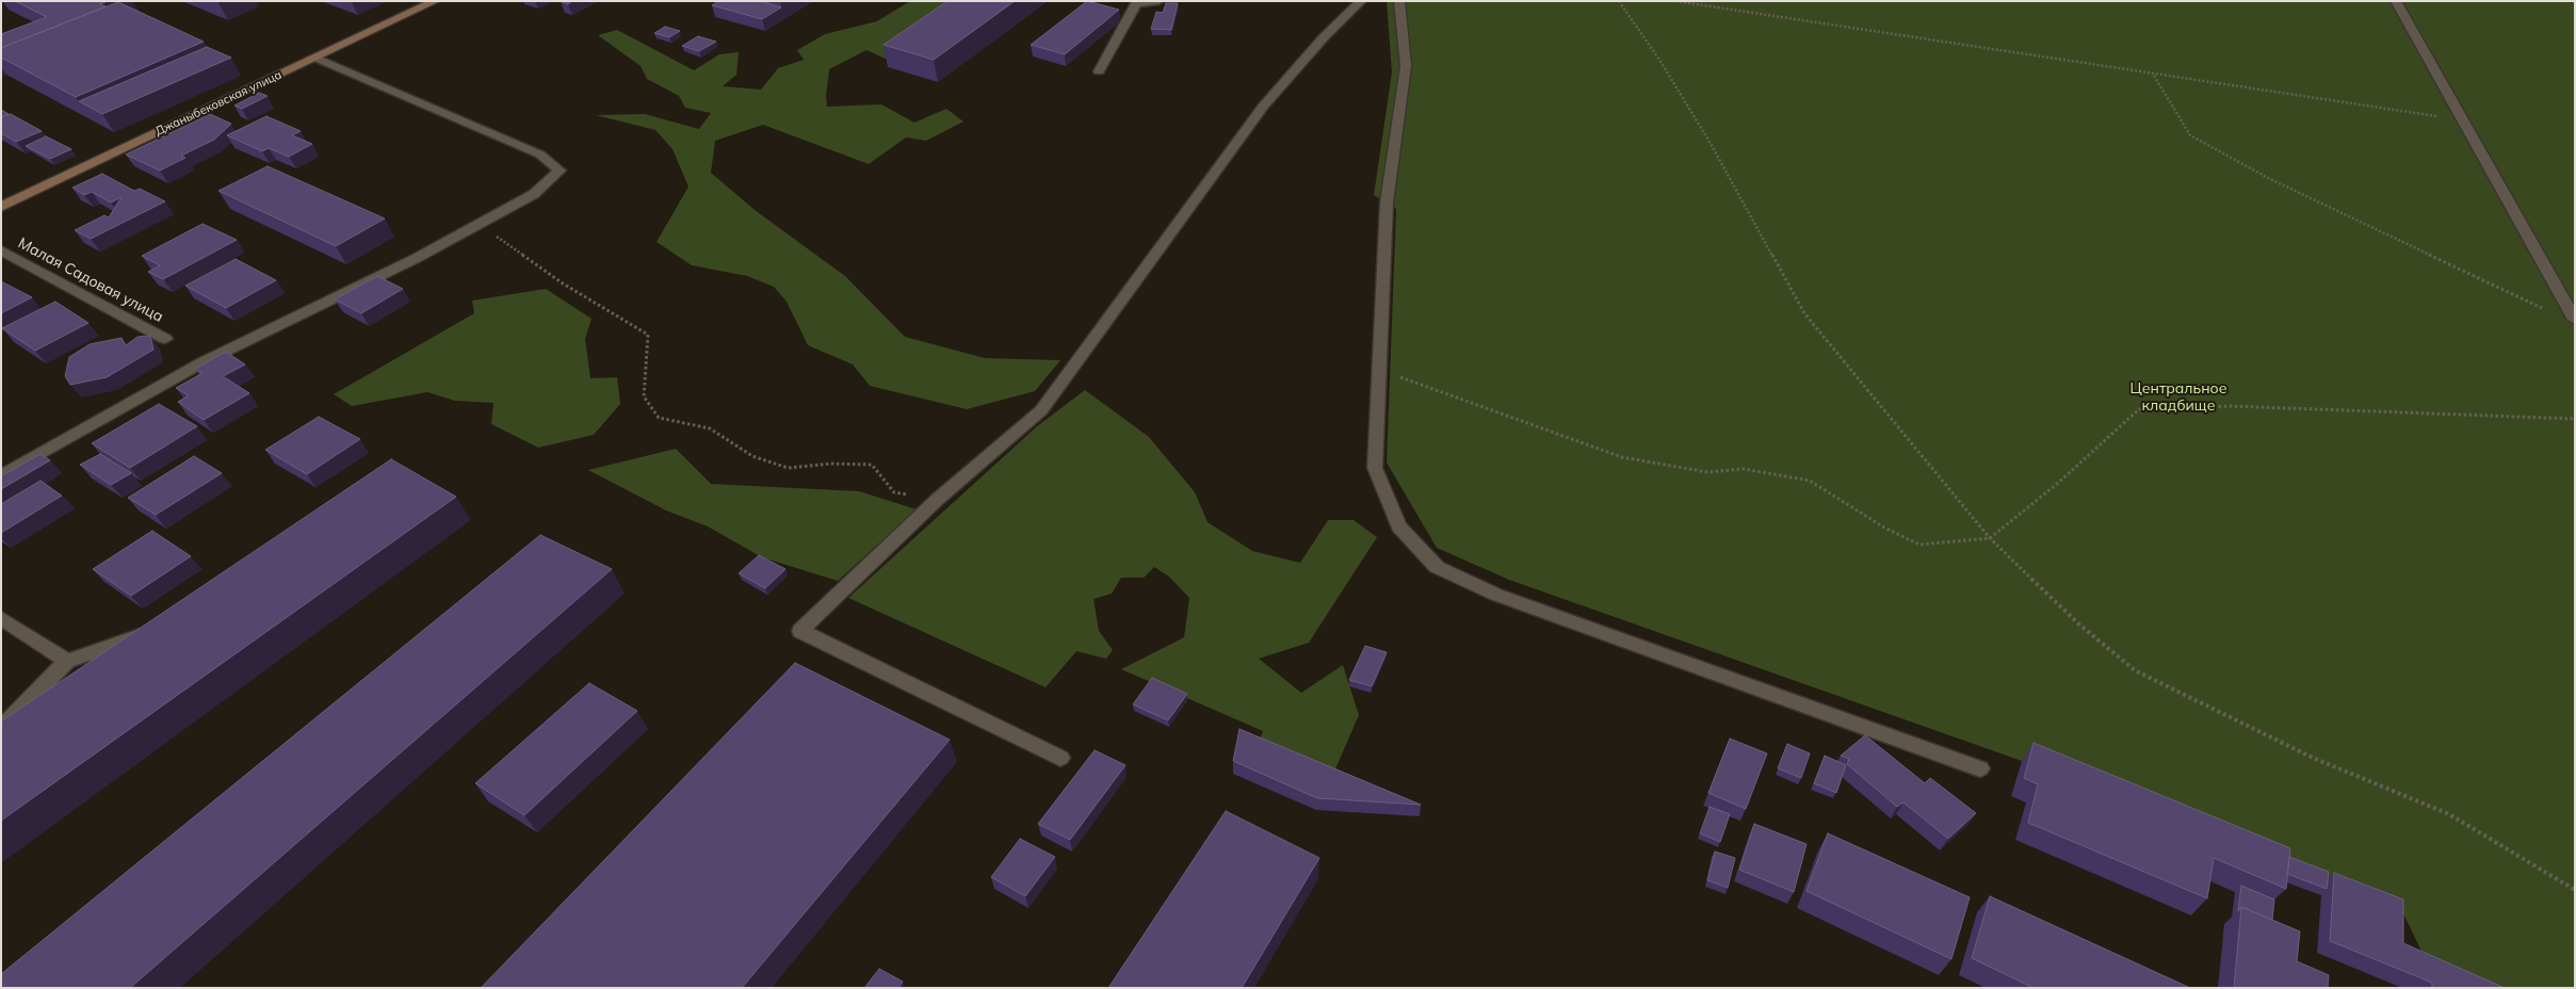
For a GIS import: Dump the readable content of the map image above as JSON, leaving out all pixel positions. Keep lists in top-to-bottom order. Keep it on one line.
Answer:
{"streets":{"main road":["Джаныбековская улица"],"street":["Малая Садовая улица"]},"parks":["Центральное кладбище"]}
